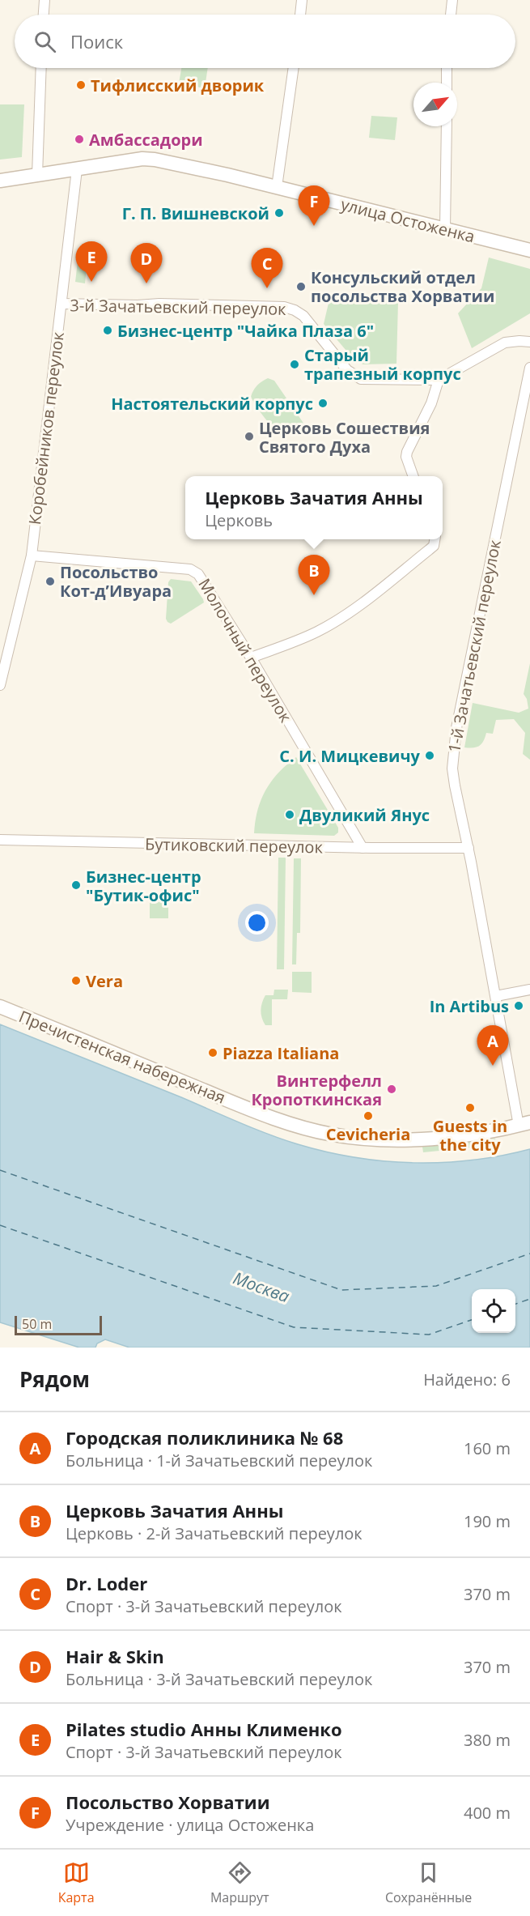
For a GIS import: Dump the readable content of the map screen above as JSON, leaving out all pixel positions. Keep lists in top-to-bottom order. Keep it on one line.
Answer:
{"streets":{"main road":["улица Остоженка","Пречистенская набережная"],"street":["3-й Зачатьевский переулок","Коробейников переулок","1-й Зачатьевский переулок","Молочный переулок","Бутиковский переулок"]},"crossings":[["улица Остоженка","Коробейников переулок"],["3-й Зачатьевский переулок","Коробейников переулок"],["Коробейников переулок","Молочный переулок"],["1-й Зачатьевский переулок","Бутиковский переулок"],["1-й Зачатьевский переулок","Пречистенская набережная"],["Молочный переулок","Бутиковский переулок"]],"water":["Москва"],"places":["Тифлисский дворик","Амбассадори","Г. П. Вишневской","Консульский отдел посольства Хорватии","Бизнес-центр \"Чайка Плаза 6\"","Старый трапезный корпус","Настоятельский корпус","Церковь Сошествия Святого Духа","Посольство Кот-д’Ивуара","С. И. Мицкевичу","Двуликий Янус","Бизнес-центр \"Бутик-офис\"","Vera","In Artibus","Piazza Italiana","Винтерфелл Кропоткинская","Guests in thе city","Cevicheria"],"scale_bar":"50 m","north":"top right","page":{"search":"Поиск","pins":["F","E","D","C","B","A"],"popup":["Церковь Зачатия Анны","Церковь"],"scale":"50 m","heading":["Рядом","Найдено: 6"],"list":[{"mark":"A","name":"Городская поликлиника № 68","note":"Больница · 1-й Зачатьевский переулок","value":"160 m"},{"mark":"B","name":"Церковь Зачатия Анны","note":"Церковь · 2-й Зачатьевский переулок","value":"190 m"},{"mark":"C","name":"Dr. Loder","note":"Спорт · 3-й Зачатьевский переулок","value":"370 m"},{"mark":"D","name":"Hair & Skin","note":"Больница · 3-й Зачатьевский переулок","value":"370 m"},{"mark":"E","name":"Pilates studio Анны Клименко","note":"Спорт · 3-й Зачатьевский переулок","value":"380 m"},{"mark":"F","name":"Посольство Хорватии","note":"Учреждение · улица Остоженка","value":"400 m"}],"nav":["Карта","Маршрут","Сохранённые"]}}
